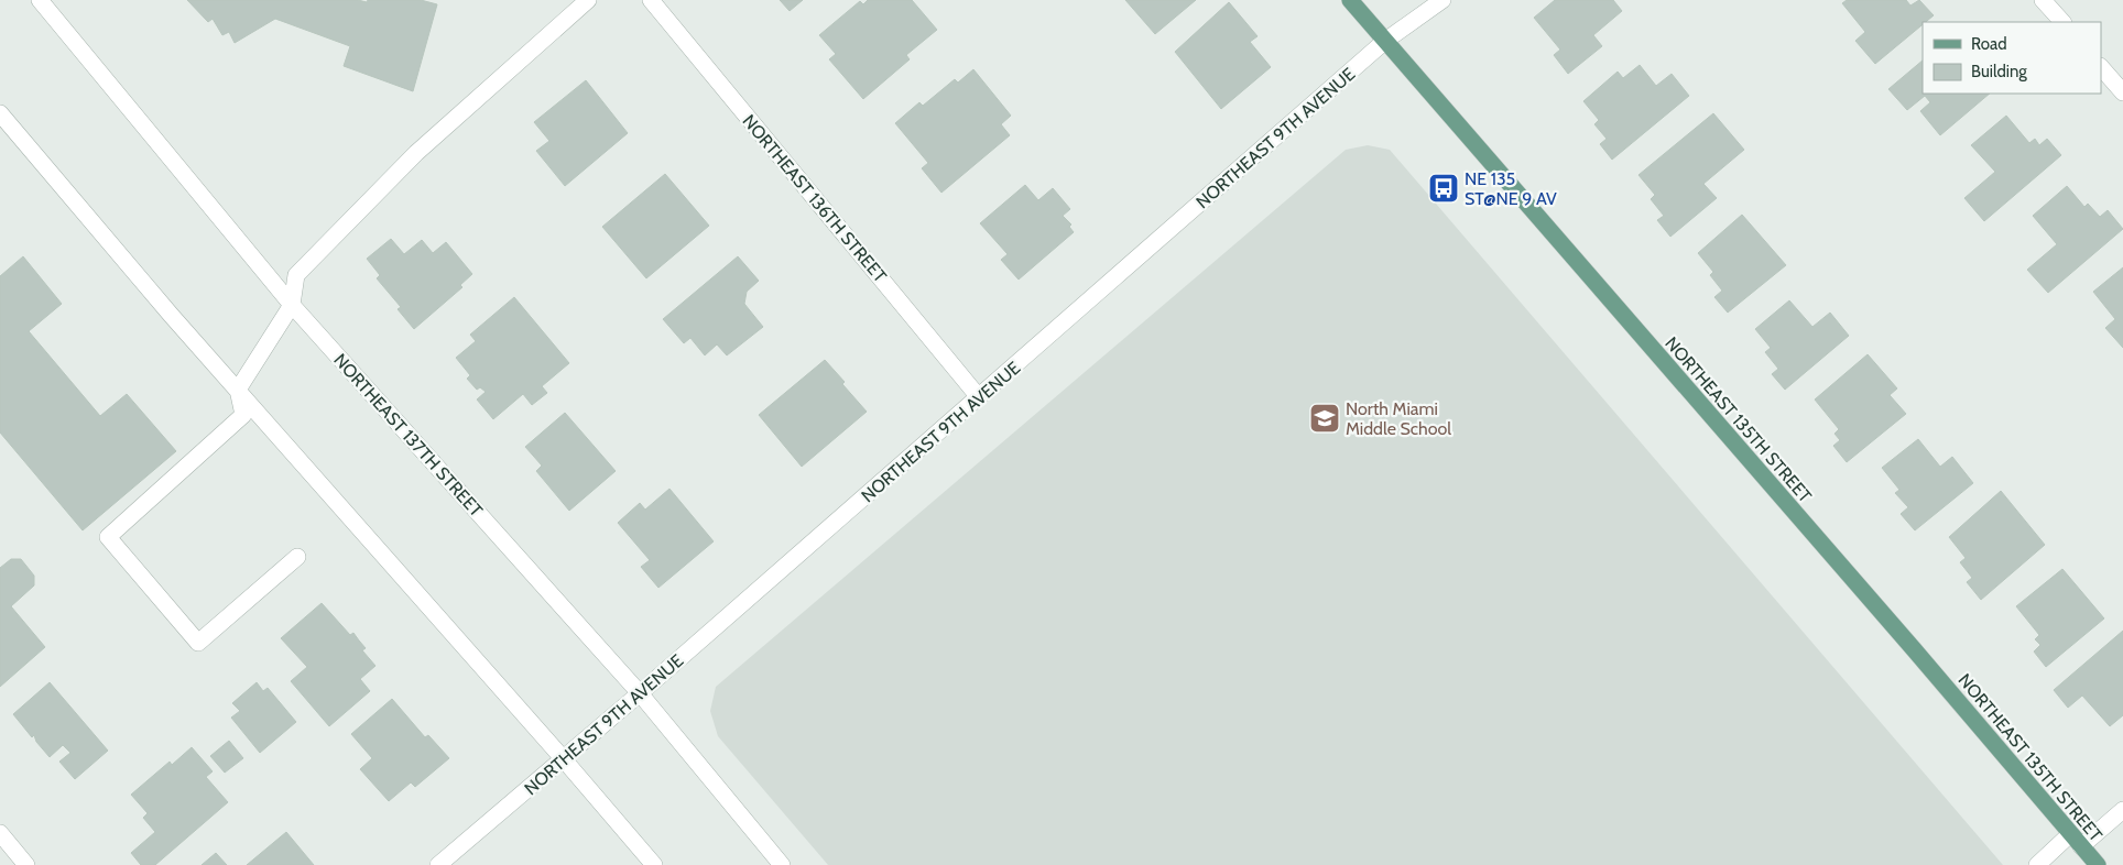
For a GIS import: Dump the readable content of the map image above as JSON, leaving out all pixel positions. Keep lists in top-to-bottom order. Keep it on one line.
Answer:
{"streets":{"main road":["NORTHEAST 135TH STREET"],"street":["NORTHEAST 9TH AVENUE","NORTHEAST 136TH STREET","NORTHEAST 137TH STREET"]},"crossings":[["NORTHEAST 9TH AVENUE","NORTHEAST 136TH STREET"],["NORTHEAST 9TH AVENUE","NORTHEAST 135TH STREET"],["NORTHEAST 9TH AVENUE","NORTHEAST 137TH STREET"]],"places":{"bus stop":["NE 135 ST@NE 9 AV"],"school or university":["North Miami Middle School"]},"legend":["Road","Building"]}
